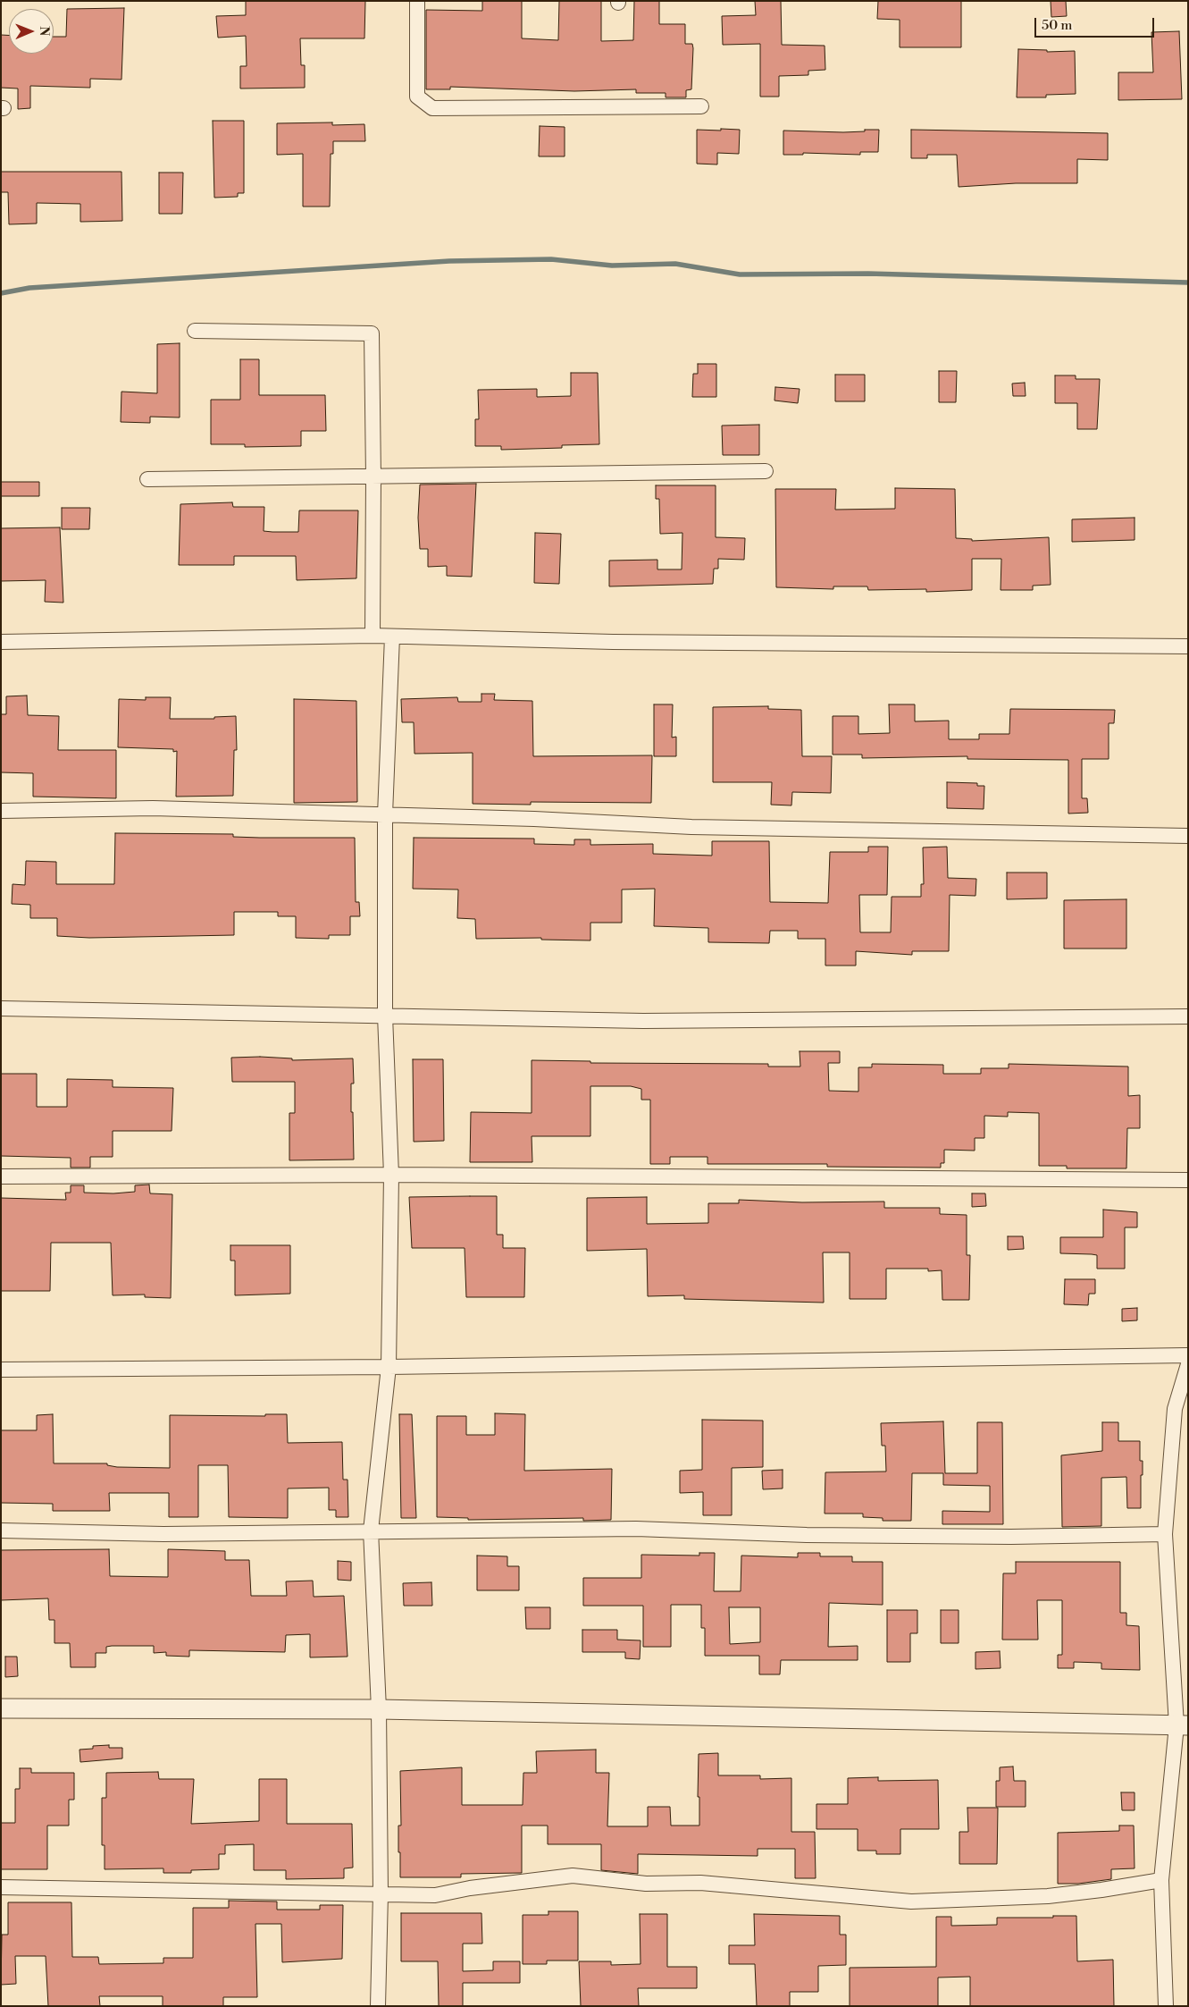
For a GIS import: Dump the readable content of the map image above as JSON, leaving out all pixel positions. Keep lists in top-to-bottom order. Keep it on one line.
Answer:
{"scale_bar":"50 m","north":"right"}
